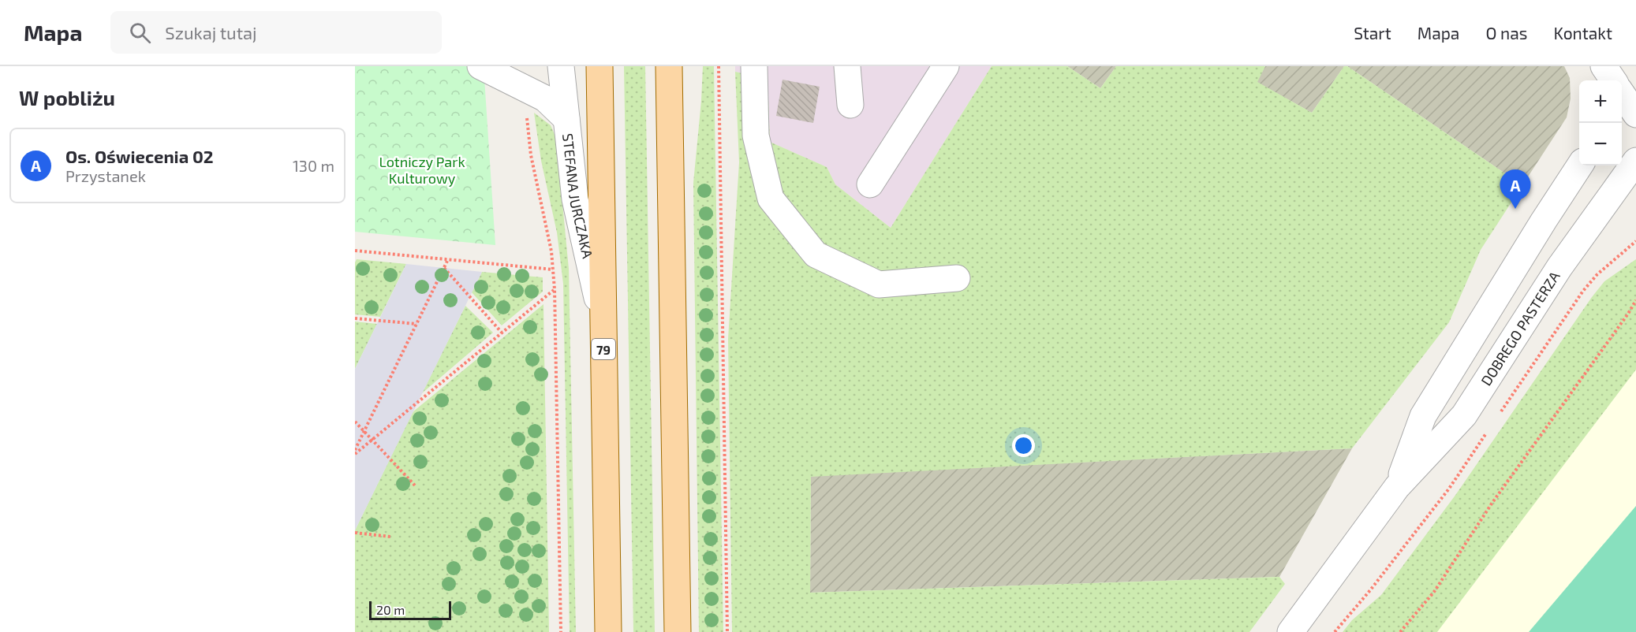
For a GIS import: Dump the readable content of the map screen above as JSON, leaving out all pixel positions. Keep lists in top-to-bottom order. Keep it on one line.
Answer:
{"streets":{"main road":["79"],"street":["STEFANA JURCZAKA","DOBREGO PASTERZA"]},"crossings":[["STEFANA JURCZAKA","79"]],"parks":["Lotniczy Park Kulturowy"],"scale_bar":"20 m","page":{"header":"Mapa","search":"Szukaj tutaj","nav":["Start","Mapa","O nas","Kontakt"],"heading":"W pobliżu","map_buttons":["+","−"],"list":[{"mark":"A","name":"Os. Oświecenia 02","note":"Przystanek","value":"130 m"}],"pins":"A","scale":"20 m"}}
